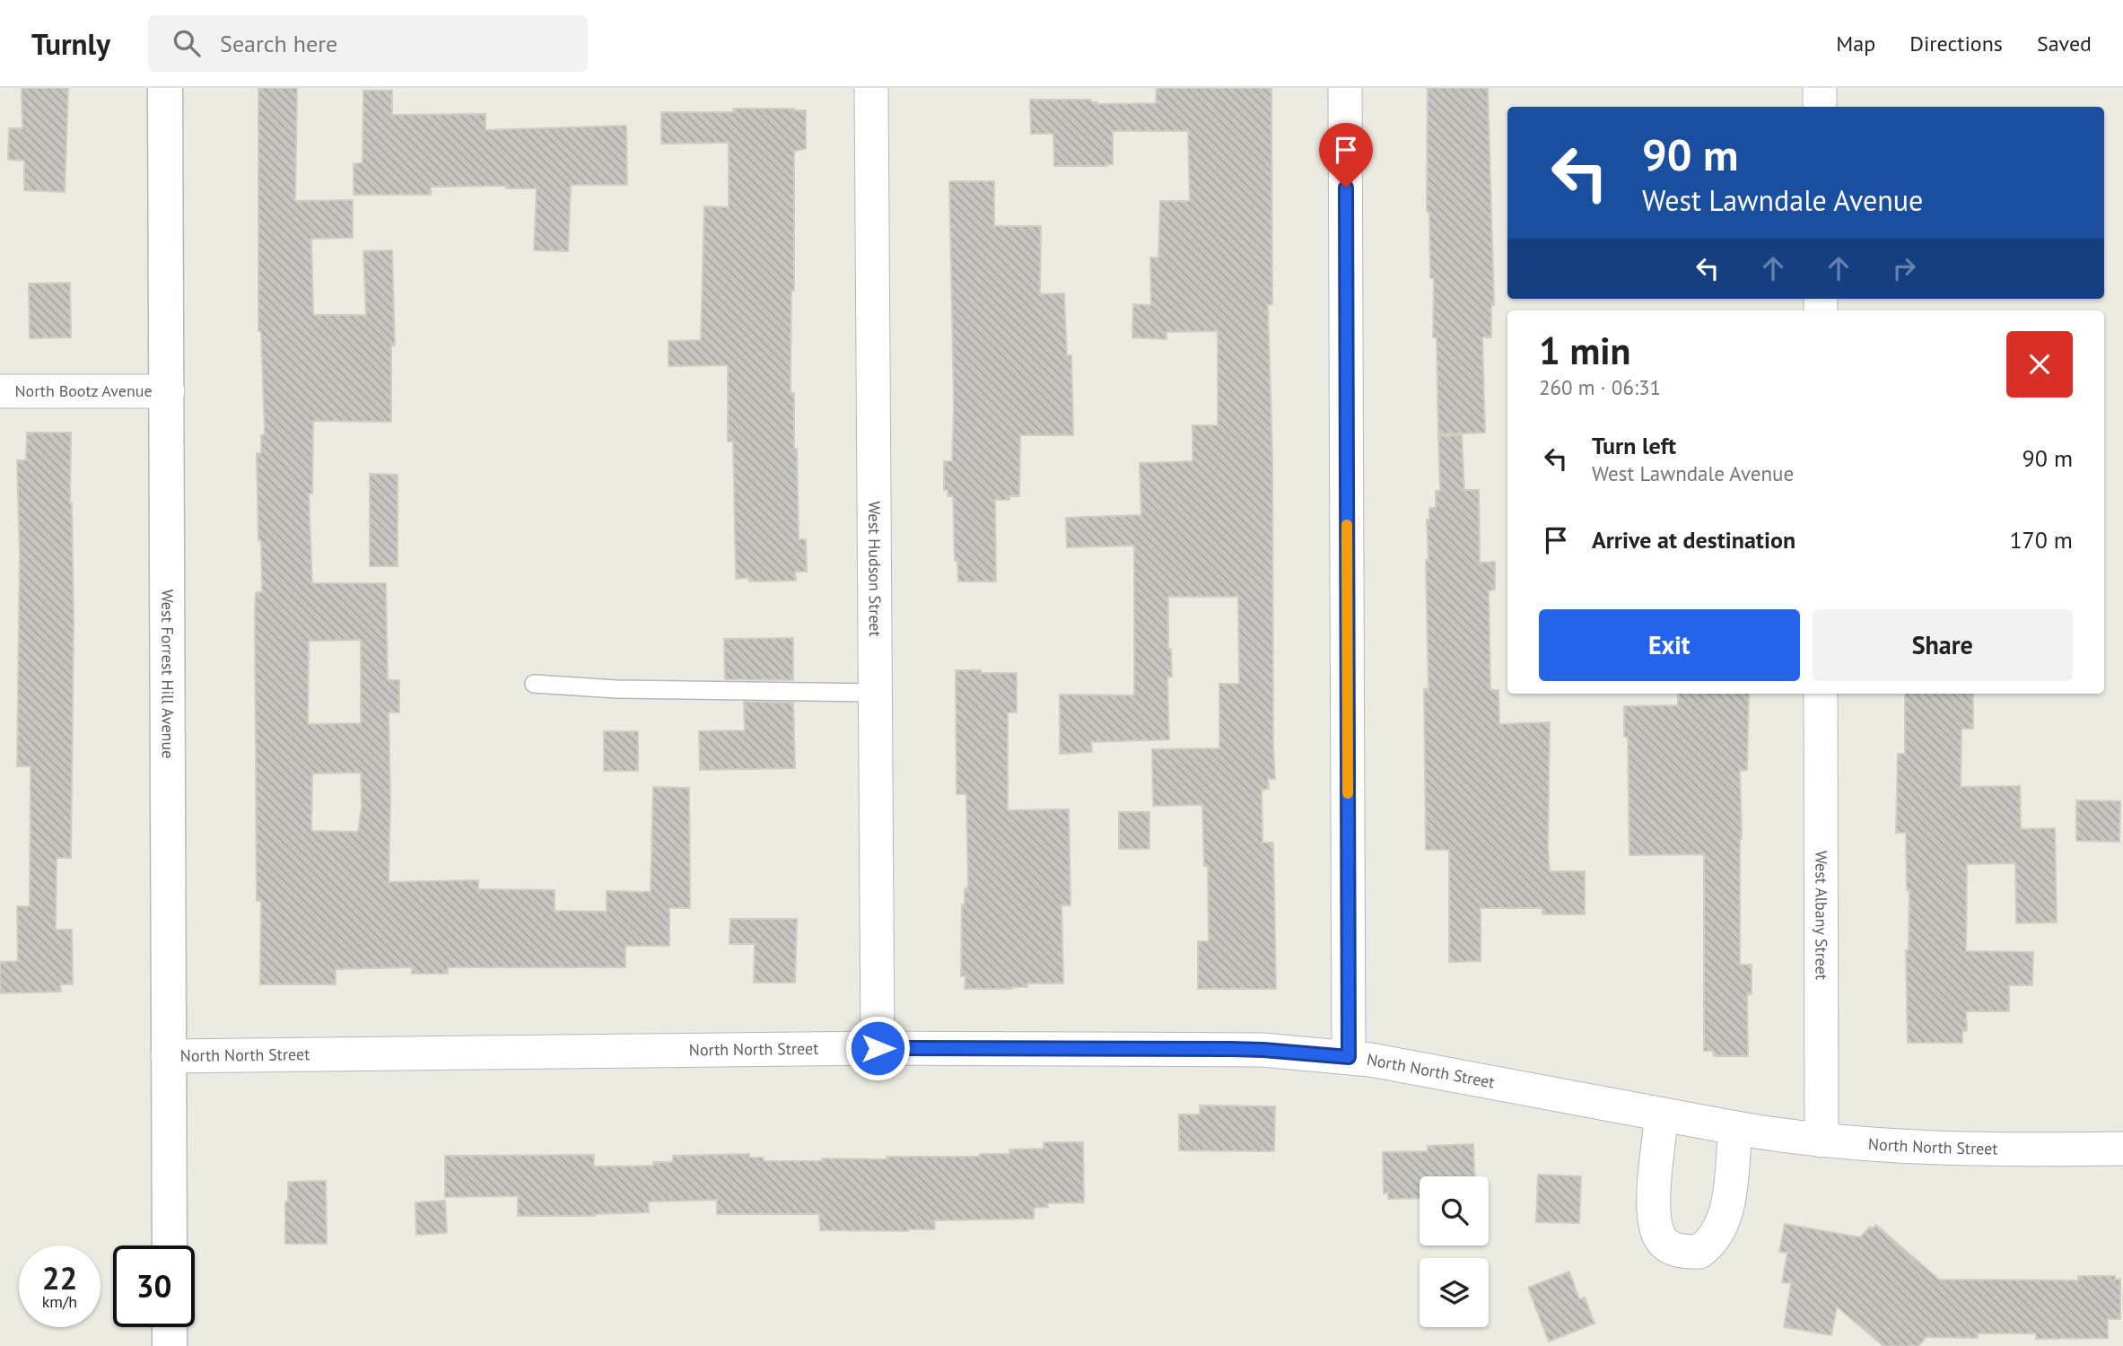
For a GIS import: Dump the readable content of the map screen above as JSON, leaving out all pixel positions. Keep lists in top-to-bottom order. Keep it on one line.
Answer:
{"streets":{"main road":["West Forrest Hill Avenue"],"street":["North Bootz Avenue","West Hudson Street","West Albany Street","North North Street"]},"crossings":[["North Bootz Avenue","West Forrest Hill Avenue"],["West Hudson Street","North North Street"],["West Forrest Hill Avenue","North North Street"],["West Albany Street","North North Street"]],"page":{"header":"Turnly","search":"Search here","nav":["Map","Directions","Saved"],"turn":["90 m","West Lawndale Avenue"],"heading":["1 min","260 m · 06:31"],"list":[{"name":"Turn left","note":"West Lawndale Avenue","value":"90 m"},{"name":"Arrive at destination","value":"170 m"}],"buttons":["Exit","Share"],"speed":"22 km/h","limit":"30"}}
